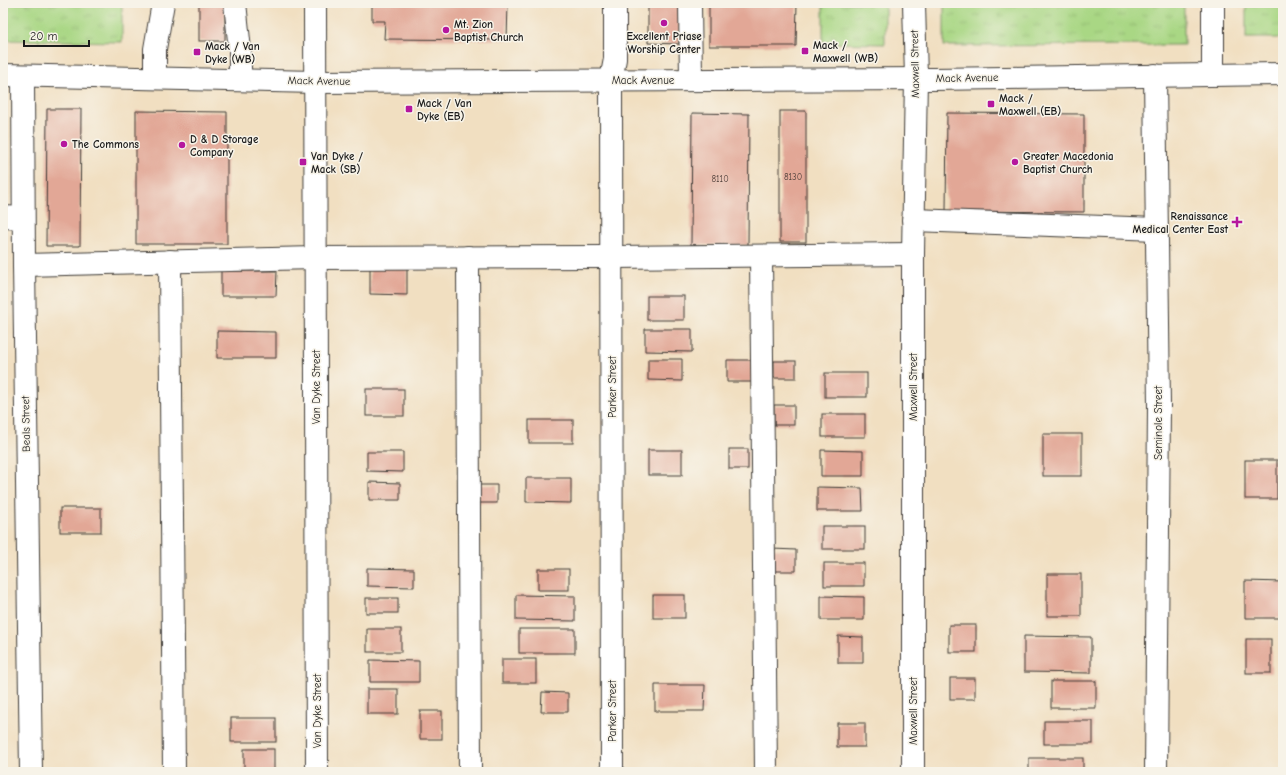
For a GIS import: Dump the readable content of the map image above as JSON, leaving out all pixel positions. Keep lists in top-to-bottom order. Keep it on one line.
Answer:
{"streets":{"street":["Maxwell Street","Mack Avenue","Van Dyke Street","Parker Street","Seminole Street","Beals Street"]},"crossings":[["Maxwell Street","Mack Avenue"],["Mack Avenue","Van Dyke Street"],["Mack Avenue","Parker Street"],["Mack Avenue","Seminole Street"],["Mack Avenue","Beals Street"]],"places":{"other":["Excellent Priase Worship Center","Mt. Zion Baptist Church","The Commons","D & D Storage Company","Greater Macedonia Baptist Church"],"transit":["Mack / Maxwell (WB)","Mack / Van Dyke (WB)","Mack / Maxwell (EB)","Mack / Van Dyke (EB)","Van Dyke / Mack (SB)"],"health":["Renaissance Medical Center East"]},"house_numbers":["8130","8110"],"scale_bar":"20 m"}
